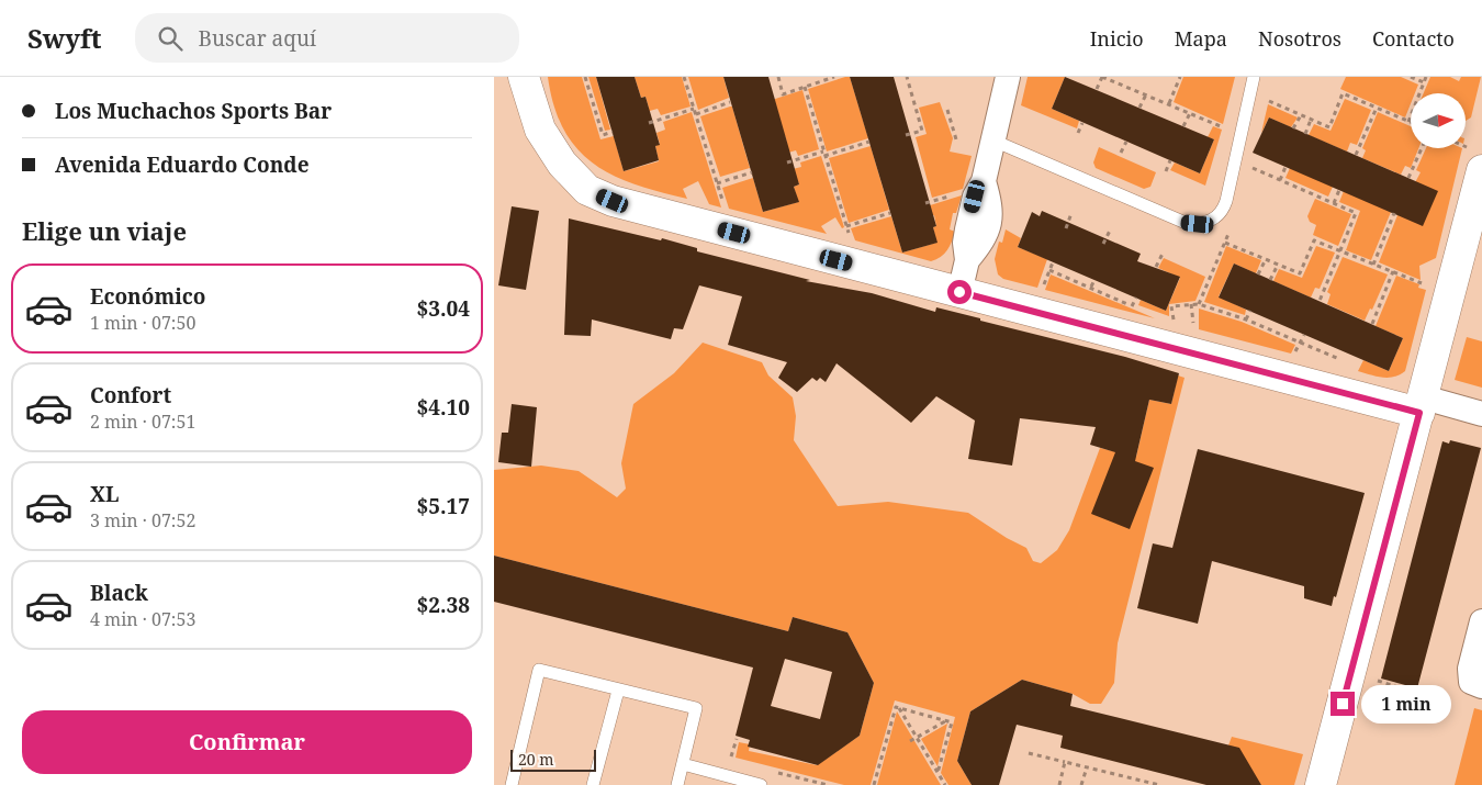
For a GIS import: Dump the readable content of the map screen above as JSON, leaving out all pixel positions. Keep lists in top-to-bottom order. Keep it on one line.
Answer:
{"scale_bar":"20 m","north":"right","page":{"header":"Swyft","search":"Buscar aquí","nav":["Inicio","Mapa","Nosotros","Contacto"],"banner":["Los Muchachos Sports Bar","Avenida Eduardo Conde"],"heading":"Elige un viaje","list":[{"name":"Económico","note":"1 min · 07:50","value":"$3.04"},{"name":"Confort","note":"2 min · 07:51","value":"$4.10"},{"name":"XL","note":"3 min · 07:52","value":"$5.17"},{"name":"Black","note":"4 min · 07:53","value":"$2.38"}],"bubble":"1 min","buttons":"Confirmar","scale":"20 m"}}
